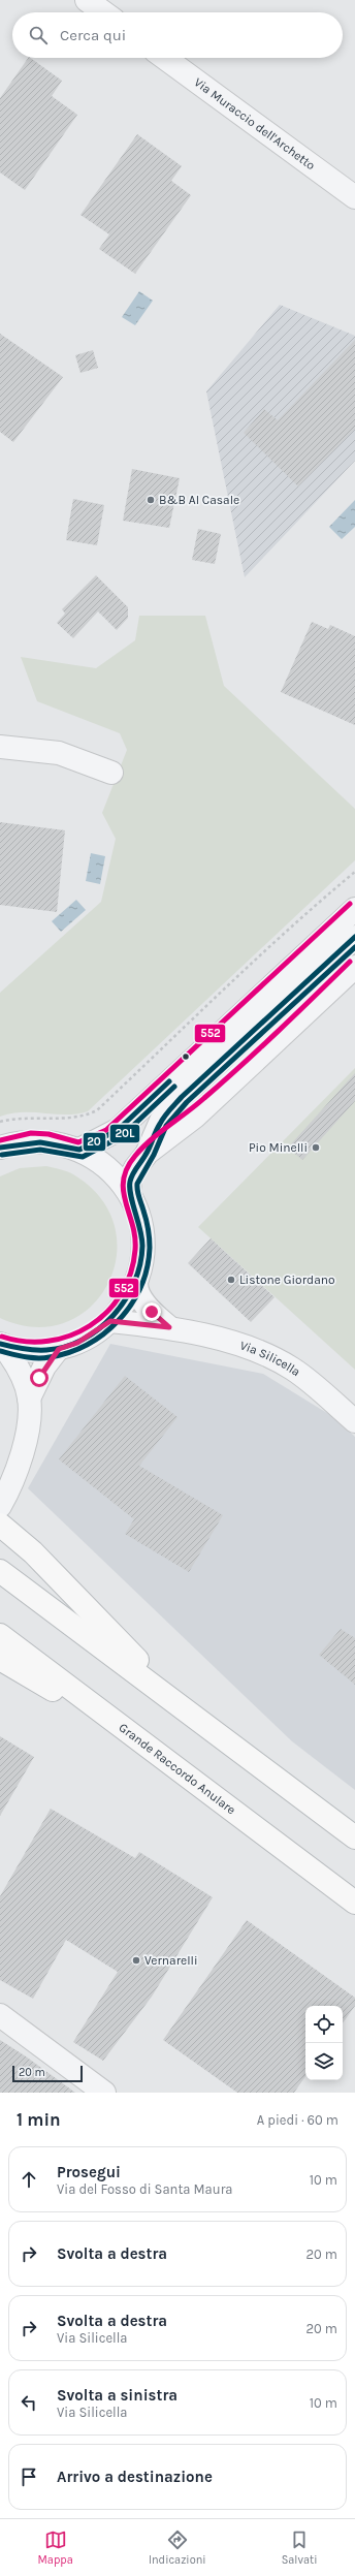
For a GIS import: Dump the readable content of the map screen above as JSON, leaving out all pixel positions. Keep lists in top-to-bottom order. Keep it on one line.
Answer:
{"streets":{"highway":["Grande Raccordo Anulare"],"street":["Via Muraccio dell'Archetto","Via Silicella"]},"places":["B&B Al Casale","Pio Minelli","Listone Giordano","Vernarelli"],"lines":["transit line 552","transit line 20","transit line 20L"],"scale_bar":"20 m","page":{"search":"Cerca qui","scale":"20 m","heading":["1 min","A piedi · 60 m"],"list":[["Prosegui","Via del Fosso di Santa Maura","10 m"],["Svolta a destra","20 m"],["Svolta a destra","Via Silicella","20 m"],["Svolta a sinistra","Via Silicella","10 m"],"Arrivo a destinazione"],"nav":["Mappa","Indicazioni","Salvati"]}}
